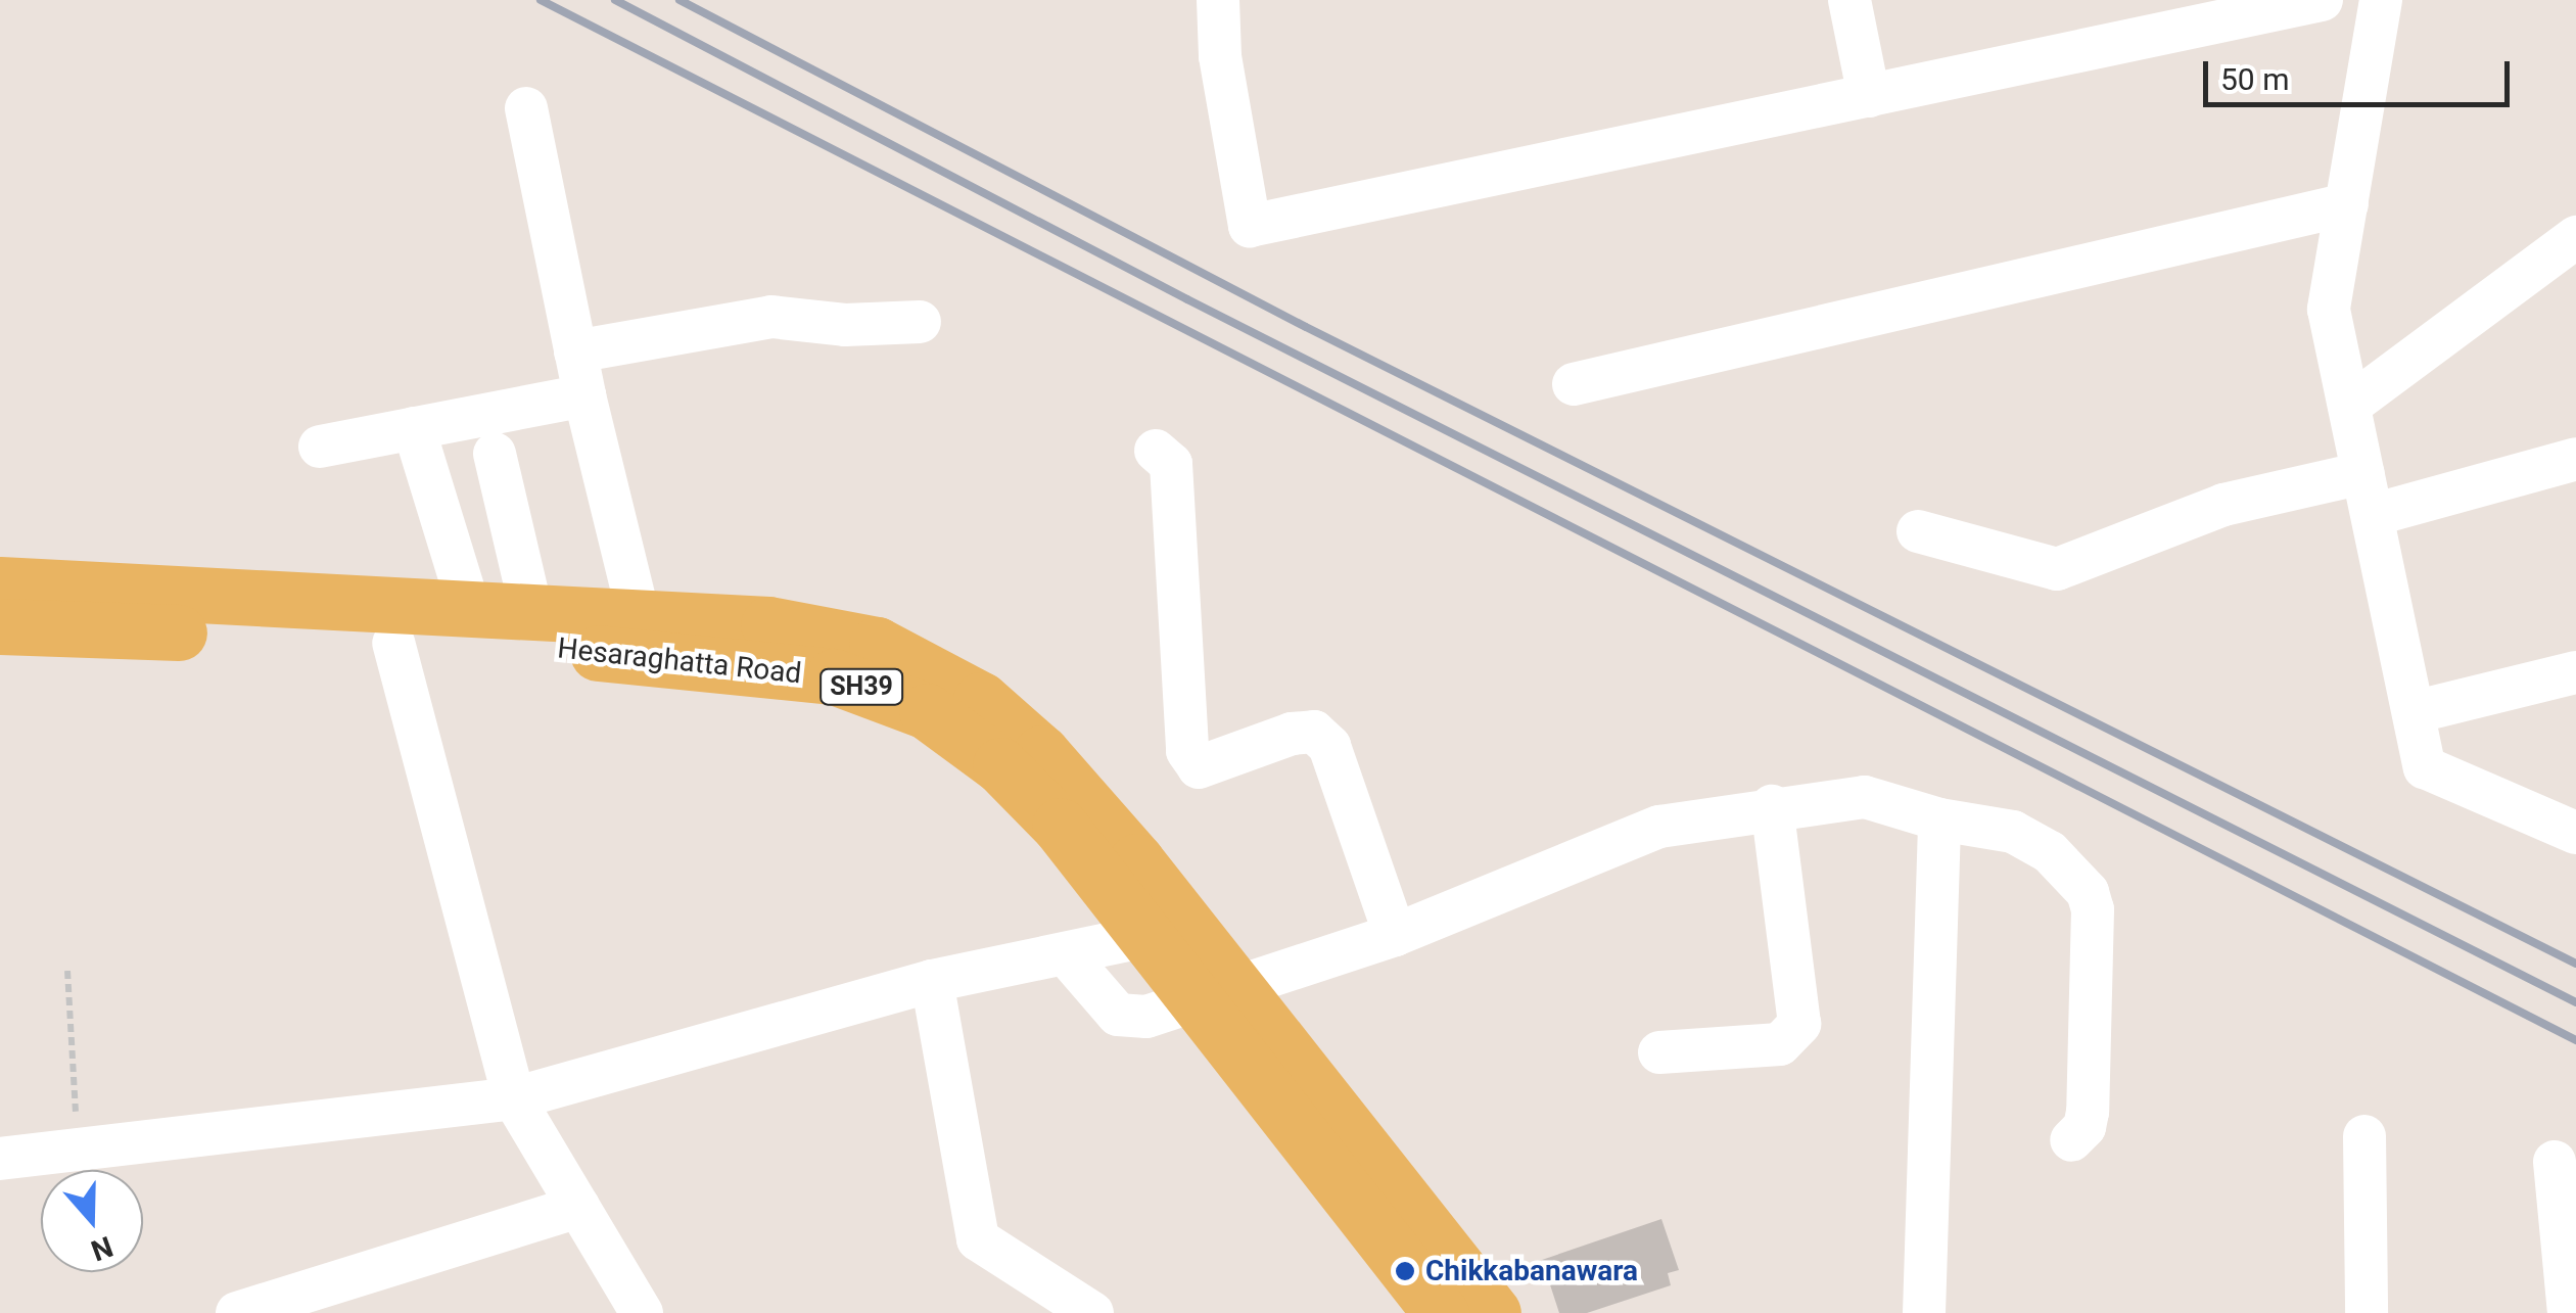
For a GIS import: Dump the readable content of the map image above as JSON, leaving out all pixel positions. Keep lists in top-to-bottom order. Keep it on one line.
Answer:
{"streets":{"main road":["Hesaraghatta Road","SH39"]},"places":["Chikkabanawara"],"scale_bar":"50 m","north":"bottom"}
